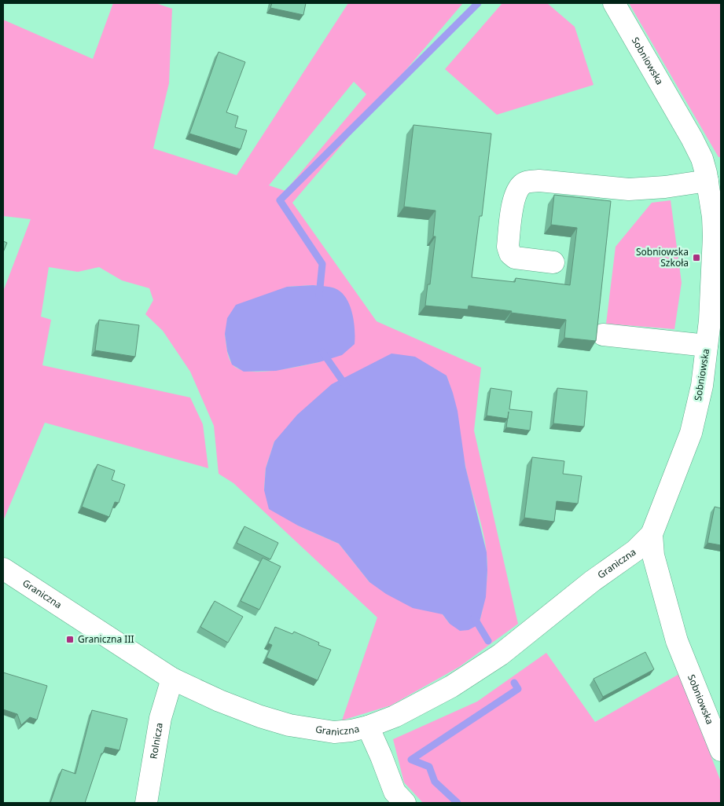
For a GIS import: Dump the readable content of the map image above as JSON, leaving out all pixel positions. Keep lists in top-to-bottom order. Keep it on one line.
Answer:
{"streets":{"street":["Sobniowska","Graniczna","Rolnicza"]},"crossings":[["Sobniowska","Graniczna"],["Graniczna","Rolnicza"]],"places":{"transit":["Sobniowska Szkoła","Graniczna III"]}}
